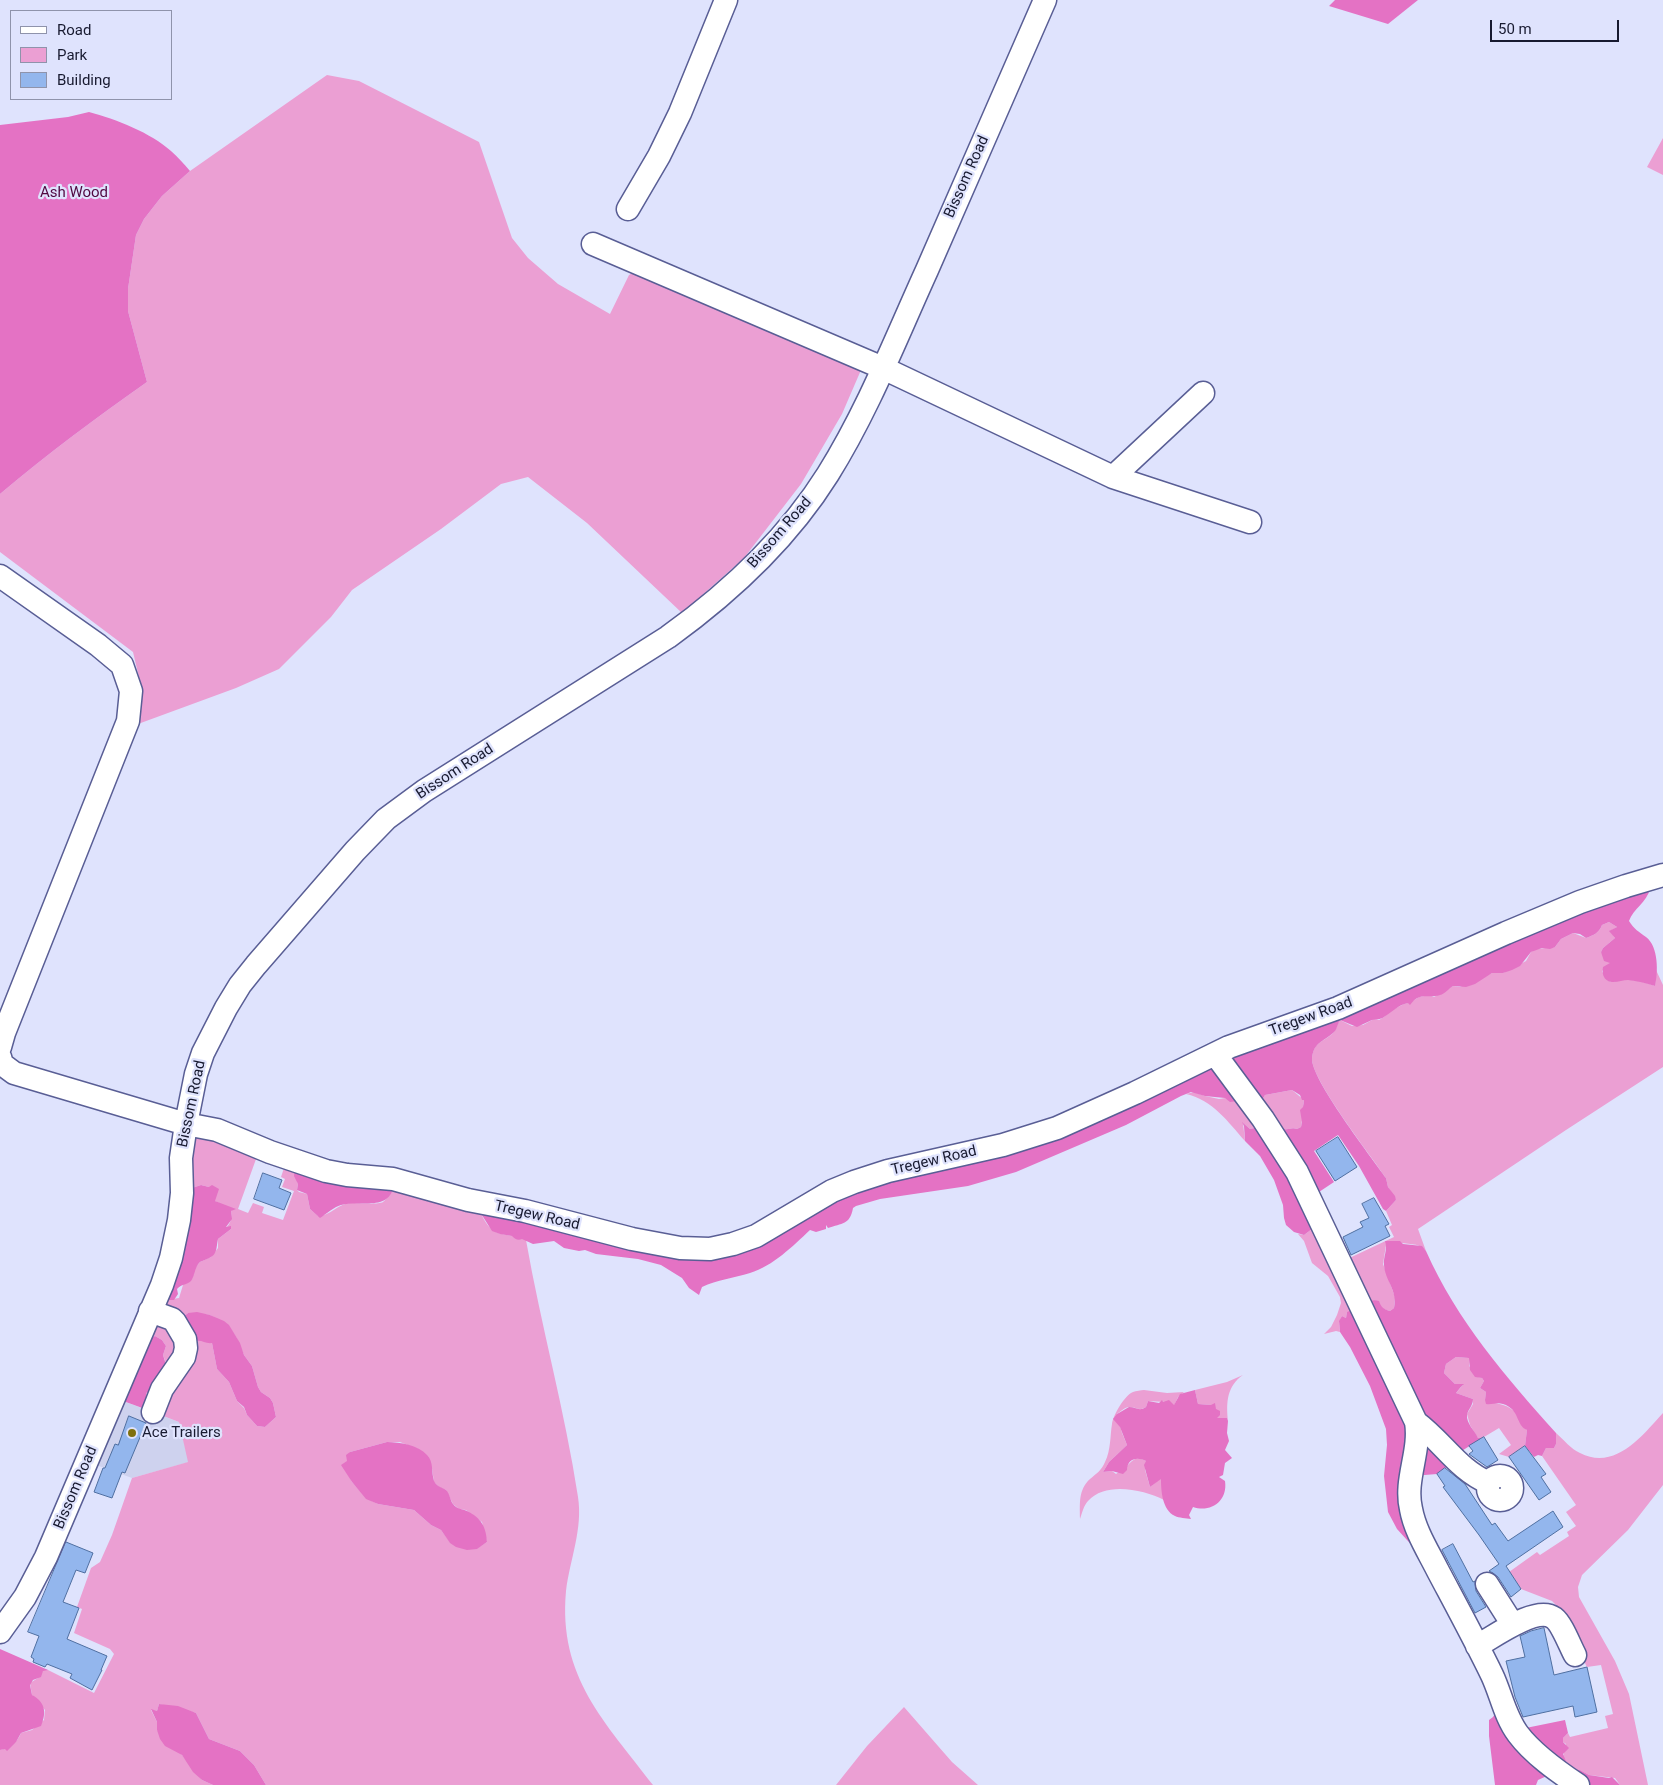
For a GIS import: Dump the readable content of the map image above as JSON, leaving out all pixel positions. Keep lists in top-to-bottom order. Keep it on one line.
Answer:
{"streets":{"street":["Bissom Road","Tregew Road"]},"crossings":[["Bissom Road","Tregew Road"]],"parks":["Ash Wood"],"places":["Ace Trailers"],"legend":["Road","Park","Building"],"scale_bar":"50 m"}
